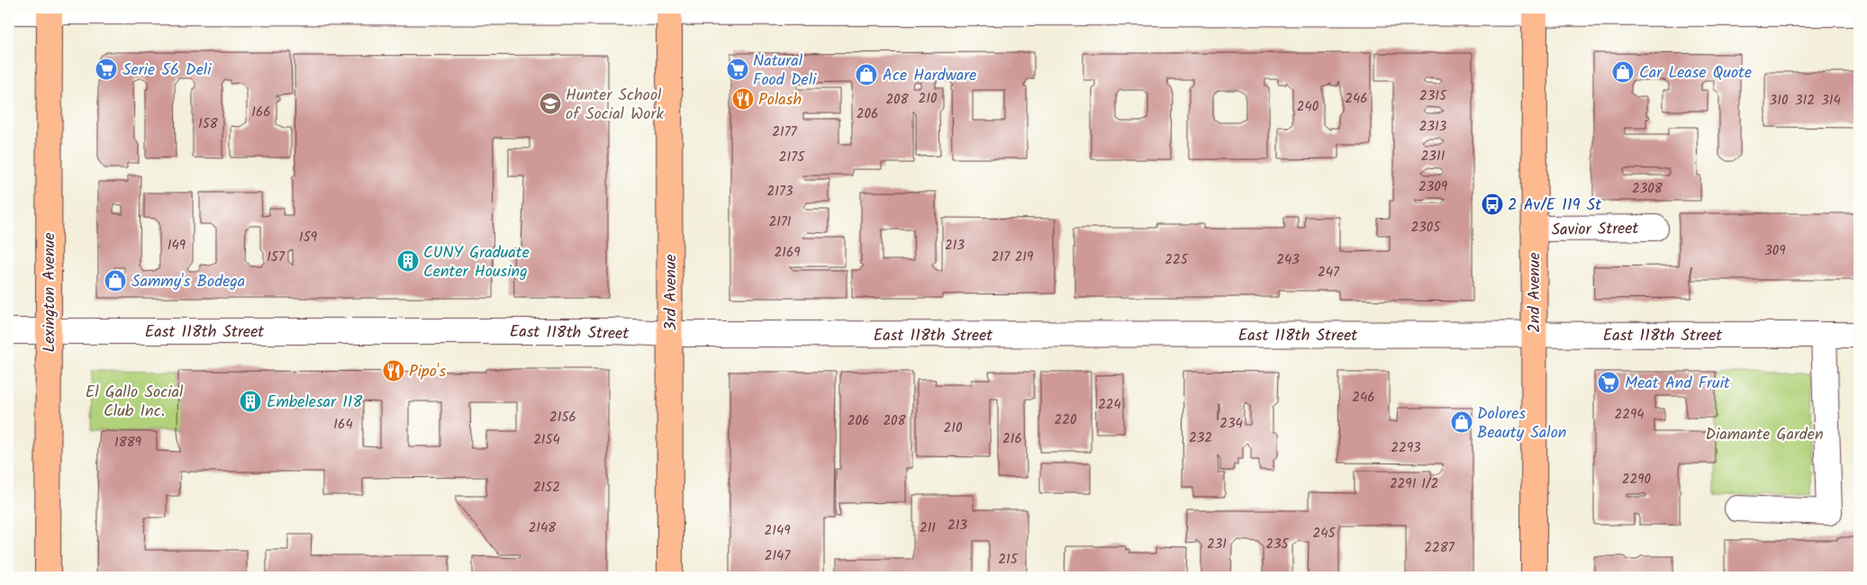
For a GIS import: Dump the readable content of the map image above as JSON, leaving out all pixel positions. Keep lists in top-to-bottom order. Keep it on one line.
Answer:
{"streets":{"main road":["Lexington Avenue","3rd Avenue","2nd Avenue"],"street":["Savior Street","East 118th Street"]},"crossings":[["Savior Street","2nd Avenue"],["Lexington Avenue","East 118th Street"],["3rd Avenue","East 118th Street"],["2nd Avenue","East 118th Street"]],"parks":["El Gallo Social Club Inc.","Diamante Garden"],"places":{"supermarket":["Serie 56 Deli","Natural Food Deli","Meat And Fruit"],"shop":["Car Lease Quote","Ace Hardware","Sammy's Bodega","Dolores Beauty Salon"],"restaurant":["Polash","Pipo's"],"school or university":["Hunter School of Social Work"],"bus stop":["2 Av/E 119 St"],"building":["CUNY Graduate Center Housing","Embelesar 118"]},"house_numbers":["2315","210","246","208","310","312","314","240","166","206","158","2313","2177","2311","2175","2309","2308","2173","2171","2305","159","149","213","309","2169","157","217","219","225","243","247","246","224","2294","2156","220","206","208","234","164","210","232","216","2154","1889","2293","2290","2291 1/2","2152","213","2148","211","2149","245","231","235","2287","2147","215"]}
